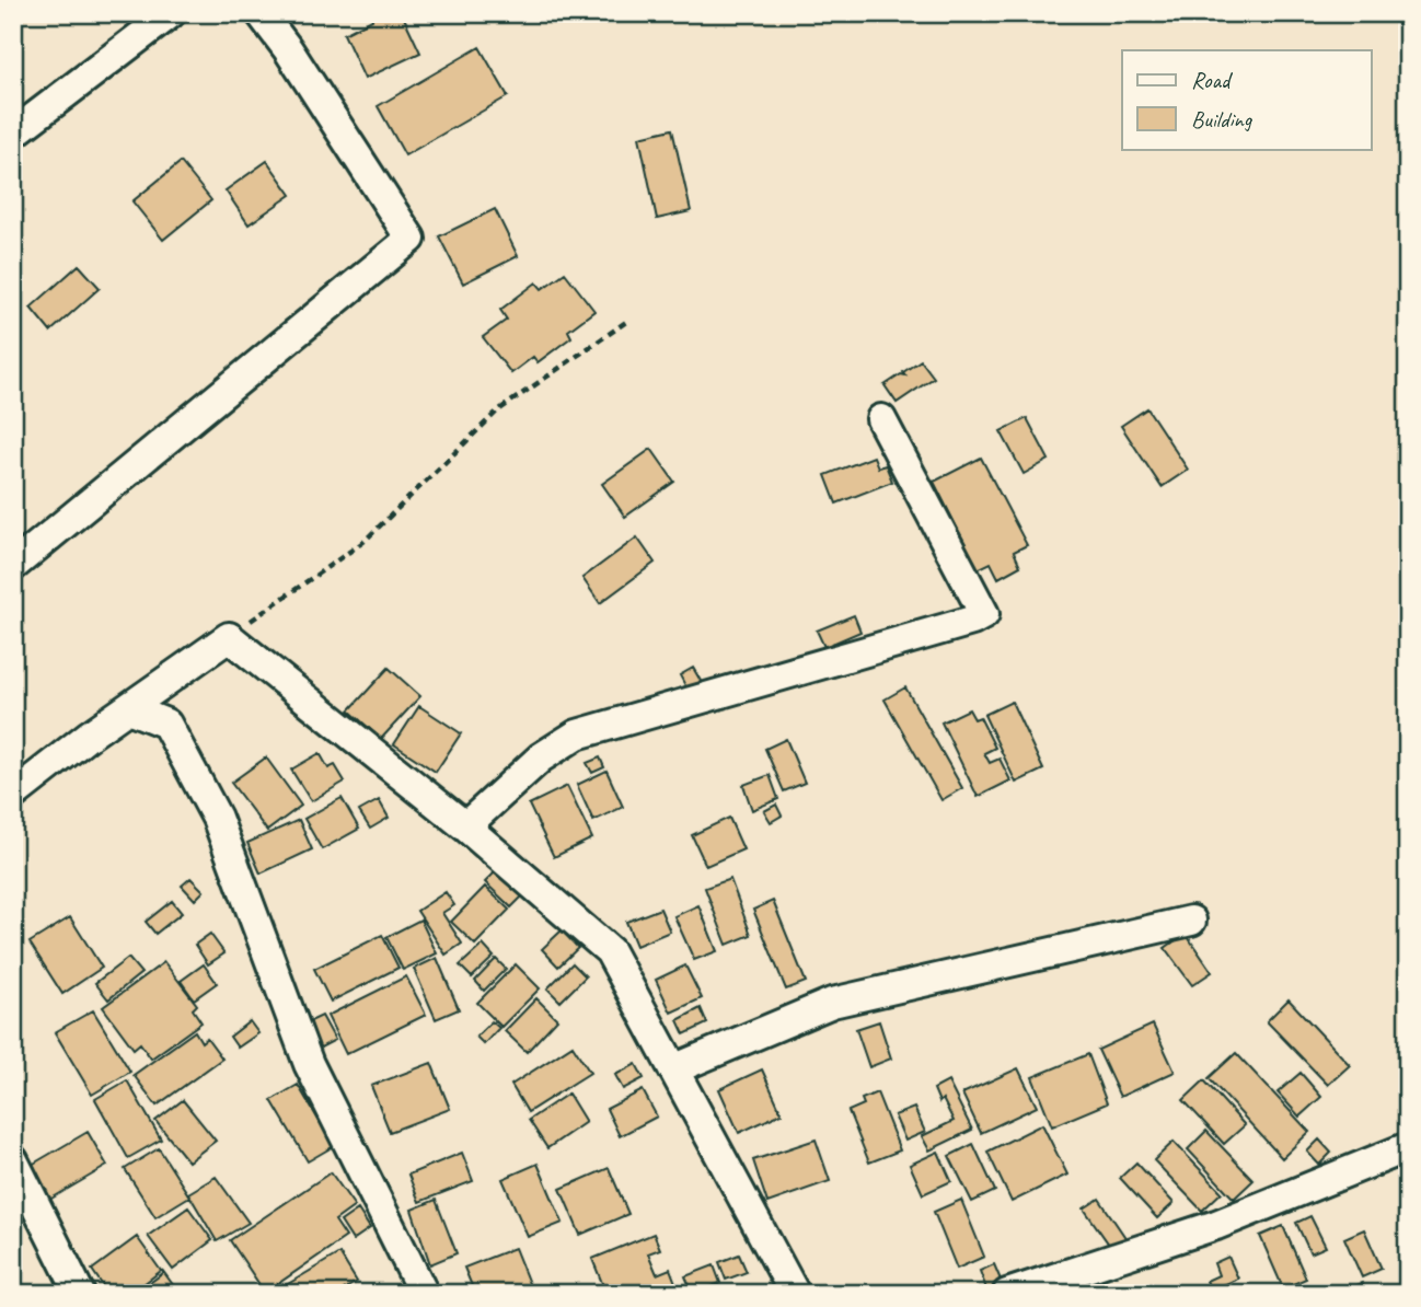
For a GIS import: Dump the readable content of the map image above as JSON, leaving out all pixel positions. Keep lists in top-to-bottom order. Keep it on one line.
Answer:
{"legend":["Road","Building"]}
